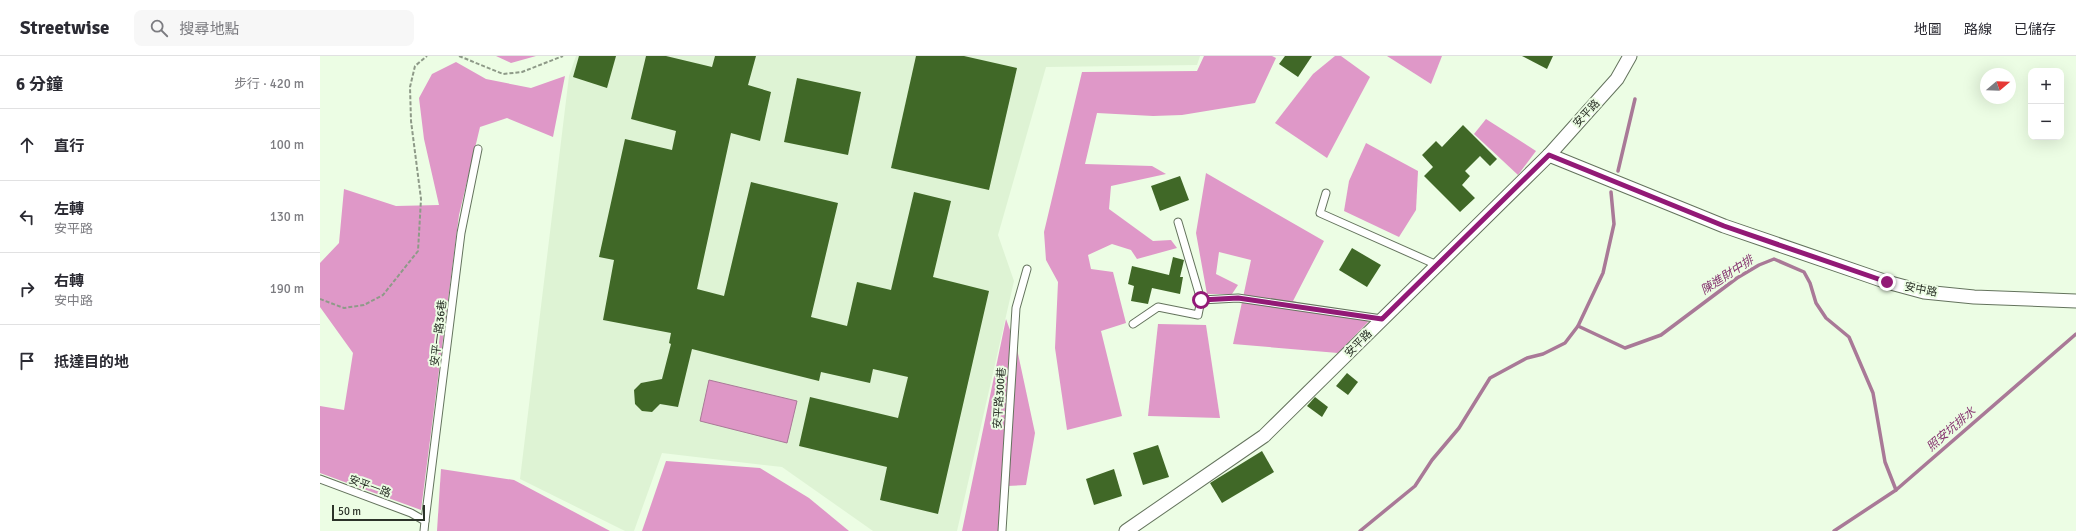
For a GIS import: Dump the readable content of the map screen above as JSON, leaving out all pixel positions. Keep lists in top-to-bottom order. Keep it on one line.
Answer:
{"streets":{"street":["安平路","安中路"],"lane":["安平一路36巷","安平路300巷","安平一路"]},"crossings":[["安平路","安中路"],["安平一路36巷","安平一路"]],"water":["陳進財中排","照安坑排水"],"scale_bar":"50 m","north":"right","page":{"header":"Streetwise","search":"搜尋地點","nav":["地圖","路線","已儲存"],"heading":["6 分鐘","步行 · 420 m"],"map_buttons":["+","−"],"list":[["直行","100 m"],["左轉","安平路","130 m"],["右轉","安中路","190 m"],"抵達目的地"],"scale":"50 m"}}
